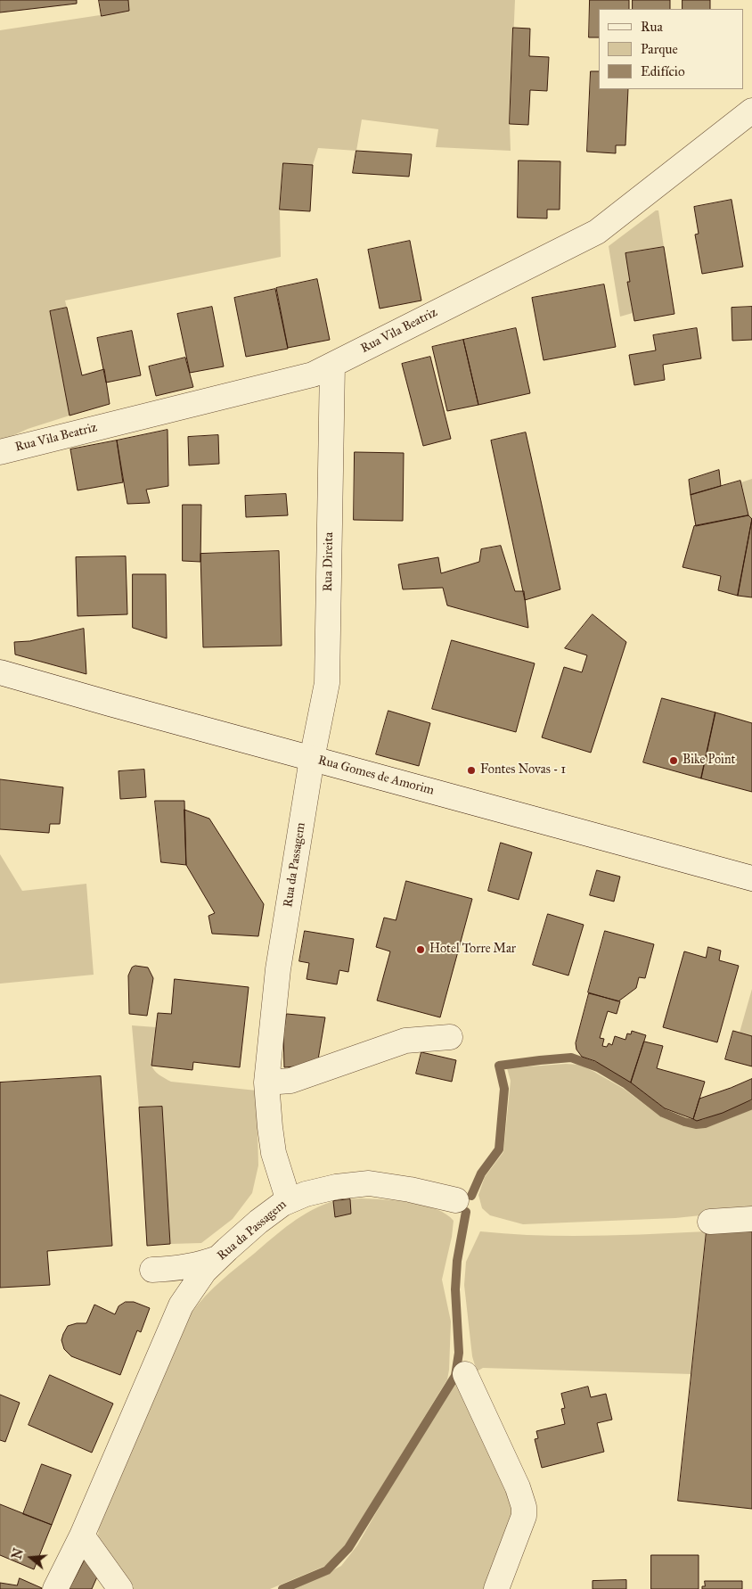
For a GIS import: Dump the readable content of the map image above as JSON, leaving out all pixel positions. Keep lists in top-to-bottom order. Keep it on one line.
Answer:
{"streets":{"street":["Rua Vila Beatriz","Rua Direita","Rua Gomes de Amorim","Rua da Passagem"]},"crossings":[["Rua Vila Beatriz","Rua Direita"],["Rua Direita","Rua Gomes de Amorim"],["Rua Direita","Rua da Passagem"],["Rua Gomes de Amorim","Rua da Passagem"]],"places":["Bike Point","Fontes Novas - 1","Hotel Torre Mar"],"legend":["Rua","Parque","Edifício"],"north":"left"}
